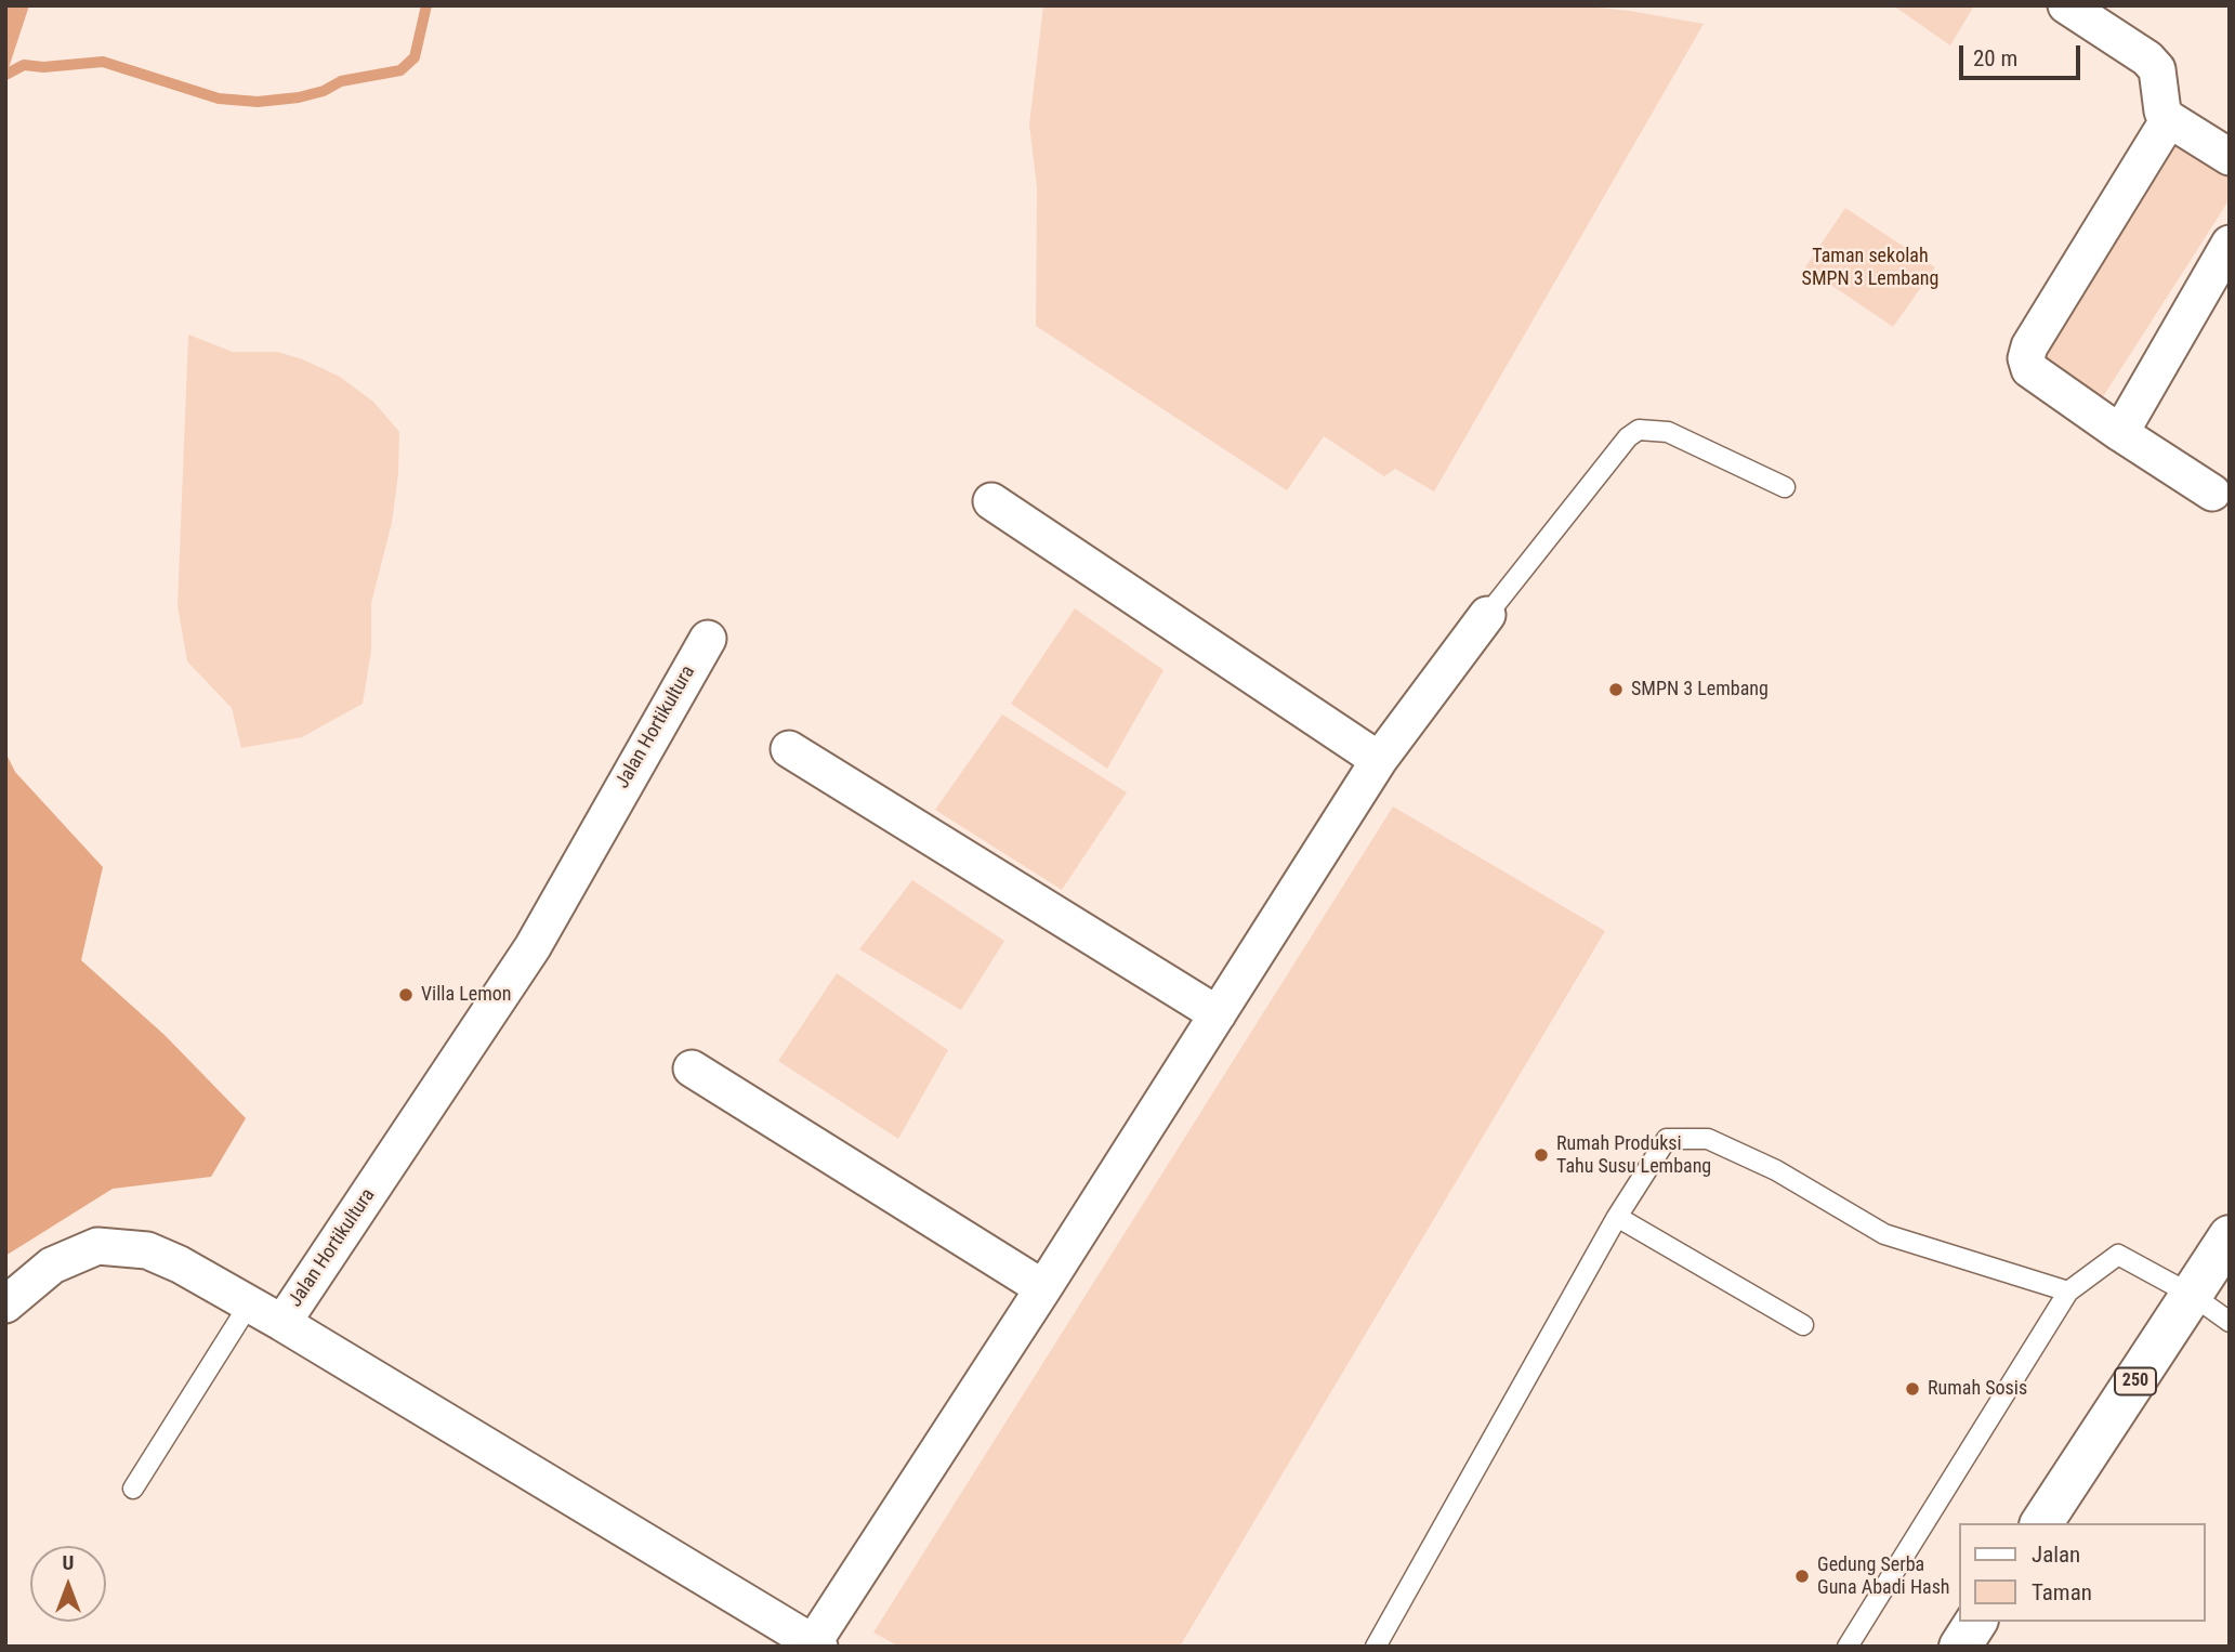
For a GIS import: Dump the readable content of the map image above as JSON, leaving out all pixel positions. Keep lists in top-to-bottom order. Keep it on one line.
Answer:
{"streets":{"main road":["250"],"street":["Jalan Hortikultura"]},"parks":["Taman sekolah SMPN 3 Lembang"],"places":["SMPN 3 Lembang","Villa Lemon","Rumah Produksi Tahu Susu Lembang","Rumah Sosis","Gedung Serba Guna Abadi Hash"],"legend":["Jalan","Taman"],"scale_bar":"20 m","north":"top"}
